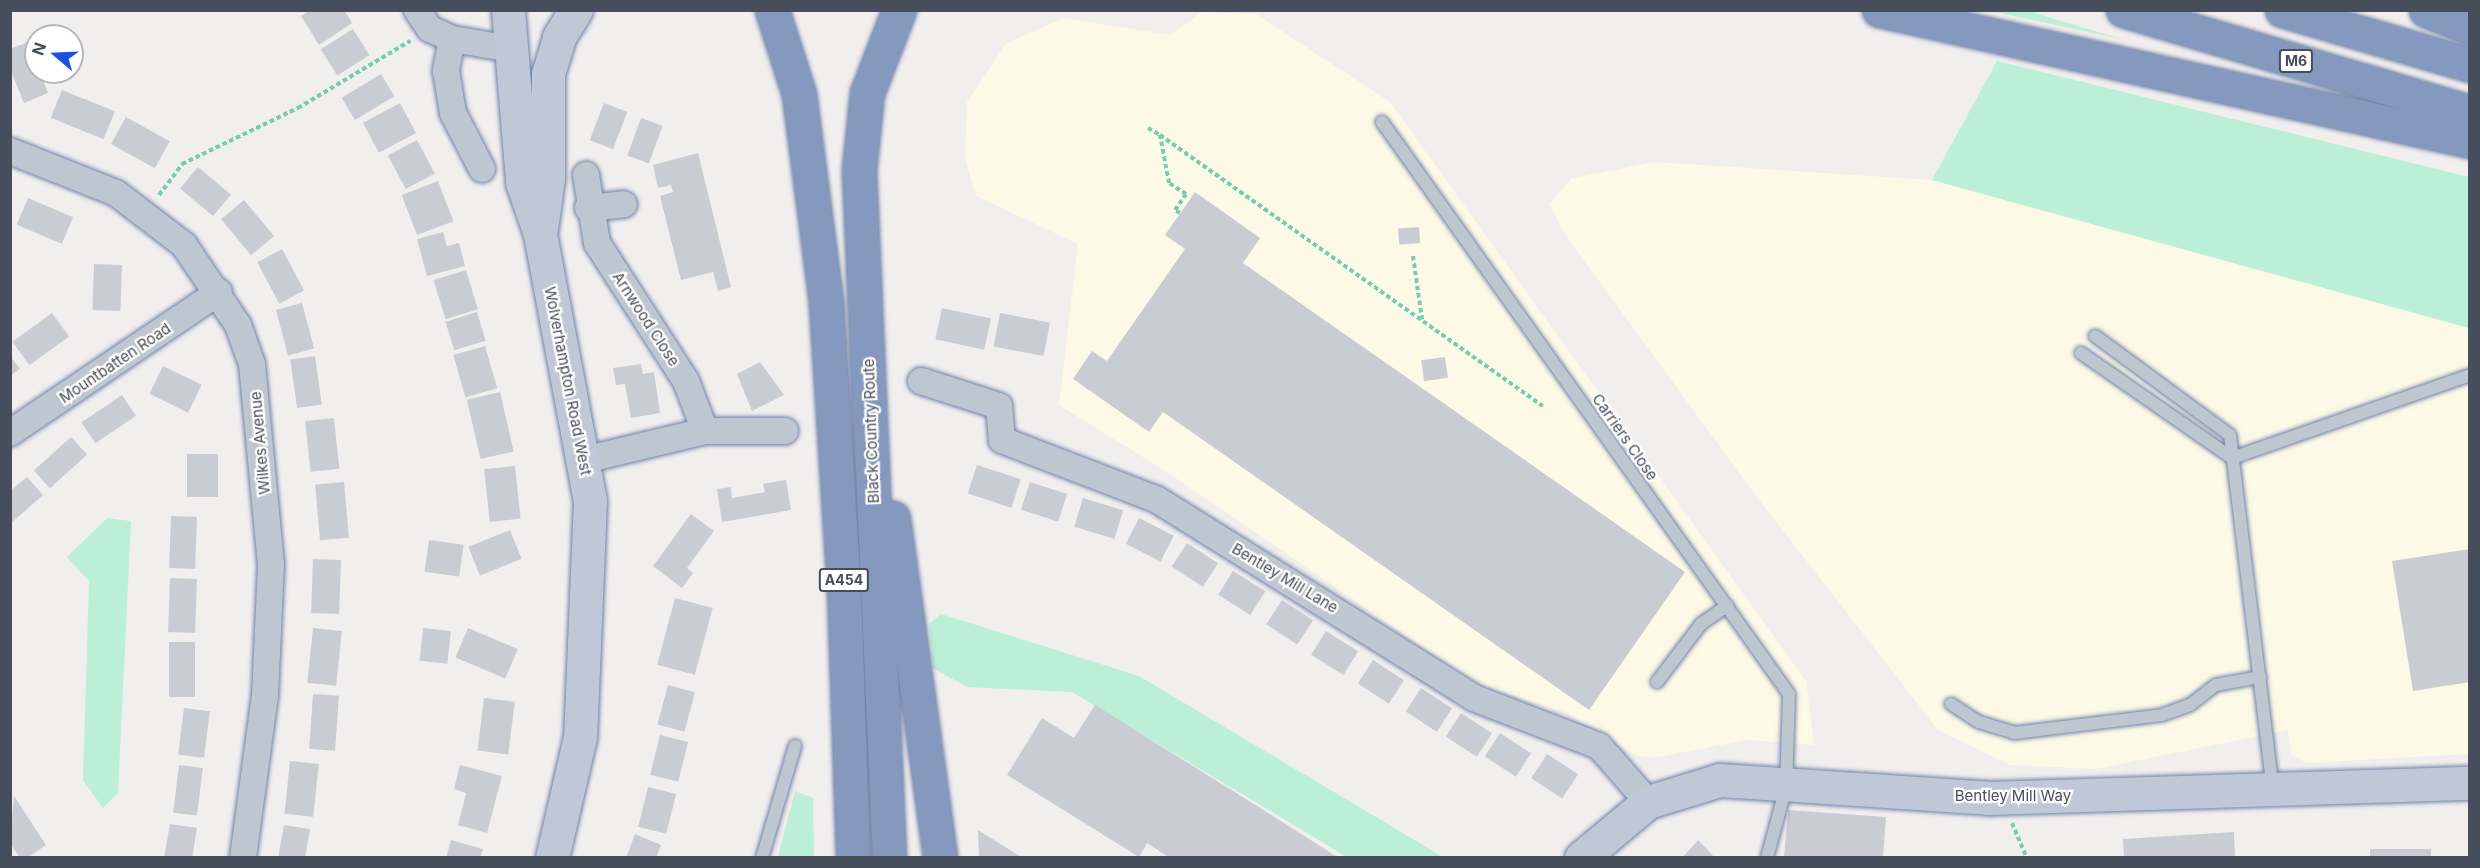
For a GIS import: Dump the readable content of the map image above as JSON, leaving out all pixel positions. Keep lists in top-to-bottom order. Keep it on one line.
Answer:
{"streets":{"highway":["M6","Black Country Route","A454"],"main road":["Wolverhampton Road West","Bentley Mill Way"],"street":["Arnwood Close","Mountbatten Road","Wilkes Avenue","Bentley Mill Lane"],"lane":["Carriers Close"]},"crossings":[["Mountbatten Road","Wilkes Avenue"],["Carriers Close","Bentley Mill Way"],["Bentley Mill Lane","Bentley Mill Way"]],"north":"left"}
